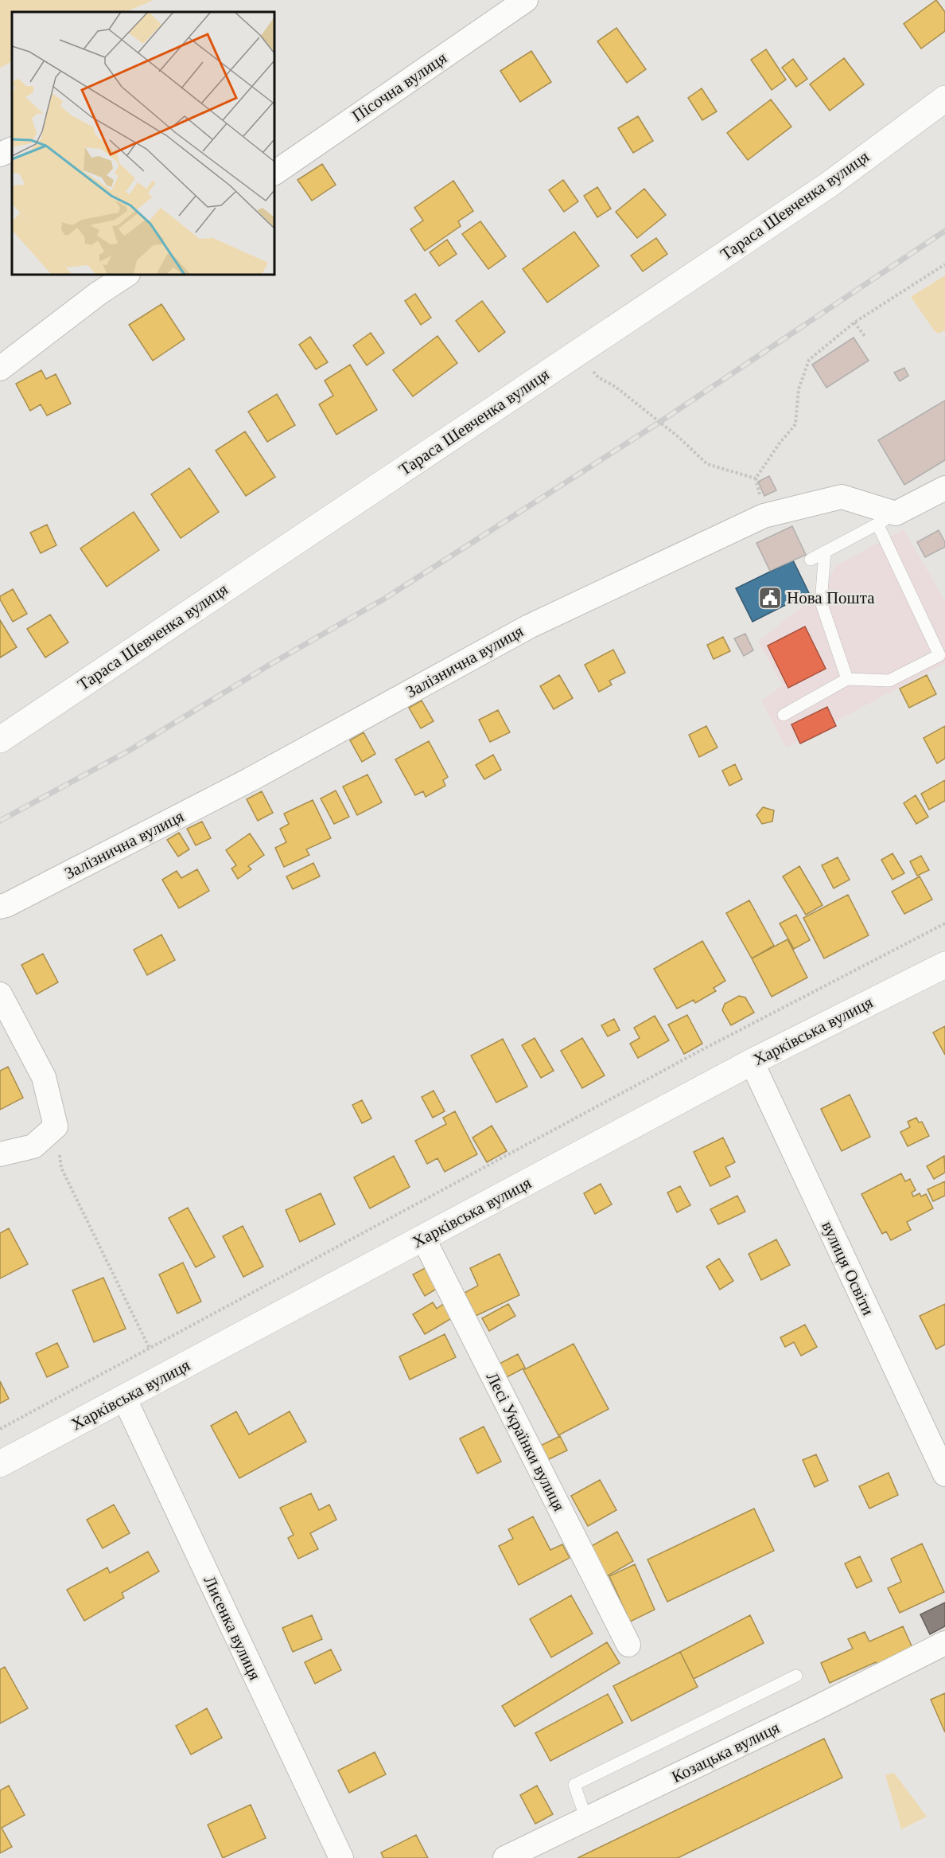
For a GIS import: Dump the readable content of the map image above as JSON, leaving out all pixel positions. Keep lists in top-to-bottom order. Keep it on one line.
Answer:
{"streets":{"street":["Пісочна вулиця","Тараса Шевченка вулиця","Залізнична вулиця","Харківська вулиця","вулиця Освіти","Лесі Українки вулиця","Лисенка вулиця","Козацька вулиця"]},"crossings":[["Харківська вулиця","вулиця Освіти"],["Харківська вулиця","Лесі Українки вулиця"],["Харківська вулиця","Лисенка вулиця"]],"places":{"public building":["Нова Пошта"]}}
